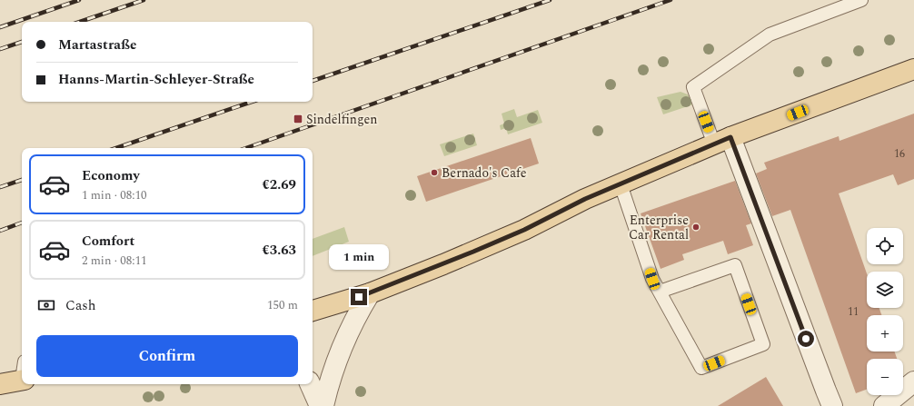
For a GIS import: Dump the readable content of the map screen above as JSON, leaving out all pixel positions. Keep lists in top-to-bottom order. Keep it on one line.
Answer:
{"places":{"transit":["Sindelfingen"],"other":["Bernado's Cafe","Enterprise Car Rental"]},"house_numbers":["16","11"],"page":{"banner":["Martastraße","Hanns-Martin-Schleyer-Straße"],"list":[{"name":"Economy","note":"1 min · 08:10","value":"€2.69"},{"name":"Comfort","note":"2 min · 08:11","value":"€3.63"}],"map_buttons":["+","−"],"bubble":"1 min","pay":["Cash","150 m"],"buttons":"Confirm"}}
